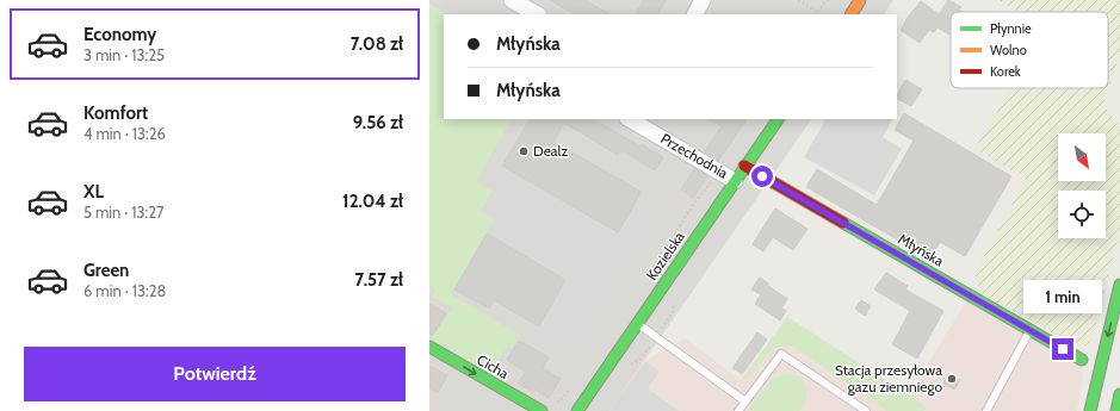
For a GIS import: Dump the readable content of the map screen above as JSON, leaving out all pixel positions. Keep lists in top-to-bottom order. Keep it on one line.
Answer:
{"streets":{"street":["Przechodnia","Młyńska","Kozielska","Cicha"]},"crossings":[["Przechodnia","Kozielska"],["Młyńska","Kozielska"]],"one_way":["Cicha"],"places":["Dealz","Stacja przesyłowa gazu ziemniego"],"legend":["Płynnie","Wolno","Korek"],"north":"bottom right","page":{"list":[{"name":"Economy","note":"3 min · 13:25","value":"7.08 zł"},{"name":"Komfort","note":"4 min · 13:26","value":"9.56 zł"},{"name":"XL","note":"5 min · 13:27","value":"12.04 zł"},{"name":"Green","note":"6 min · 13:28","value":"7.57 zł"}],"banner":["Młyńska","Młyńska"],"bubble":"1 min","buttons":"Potwierdź"}}
